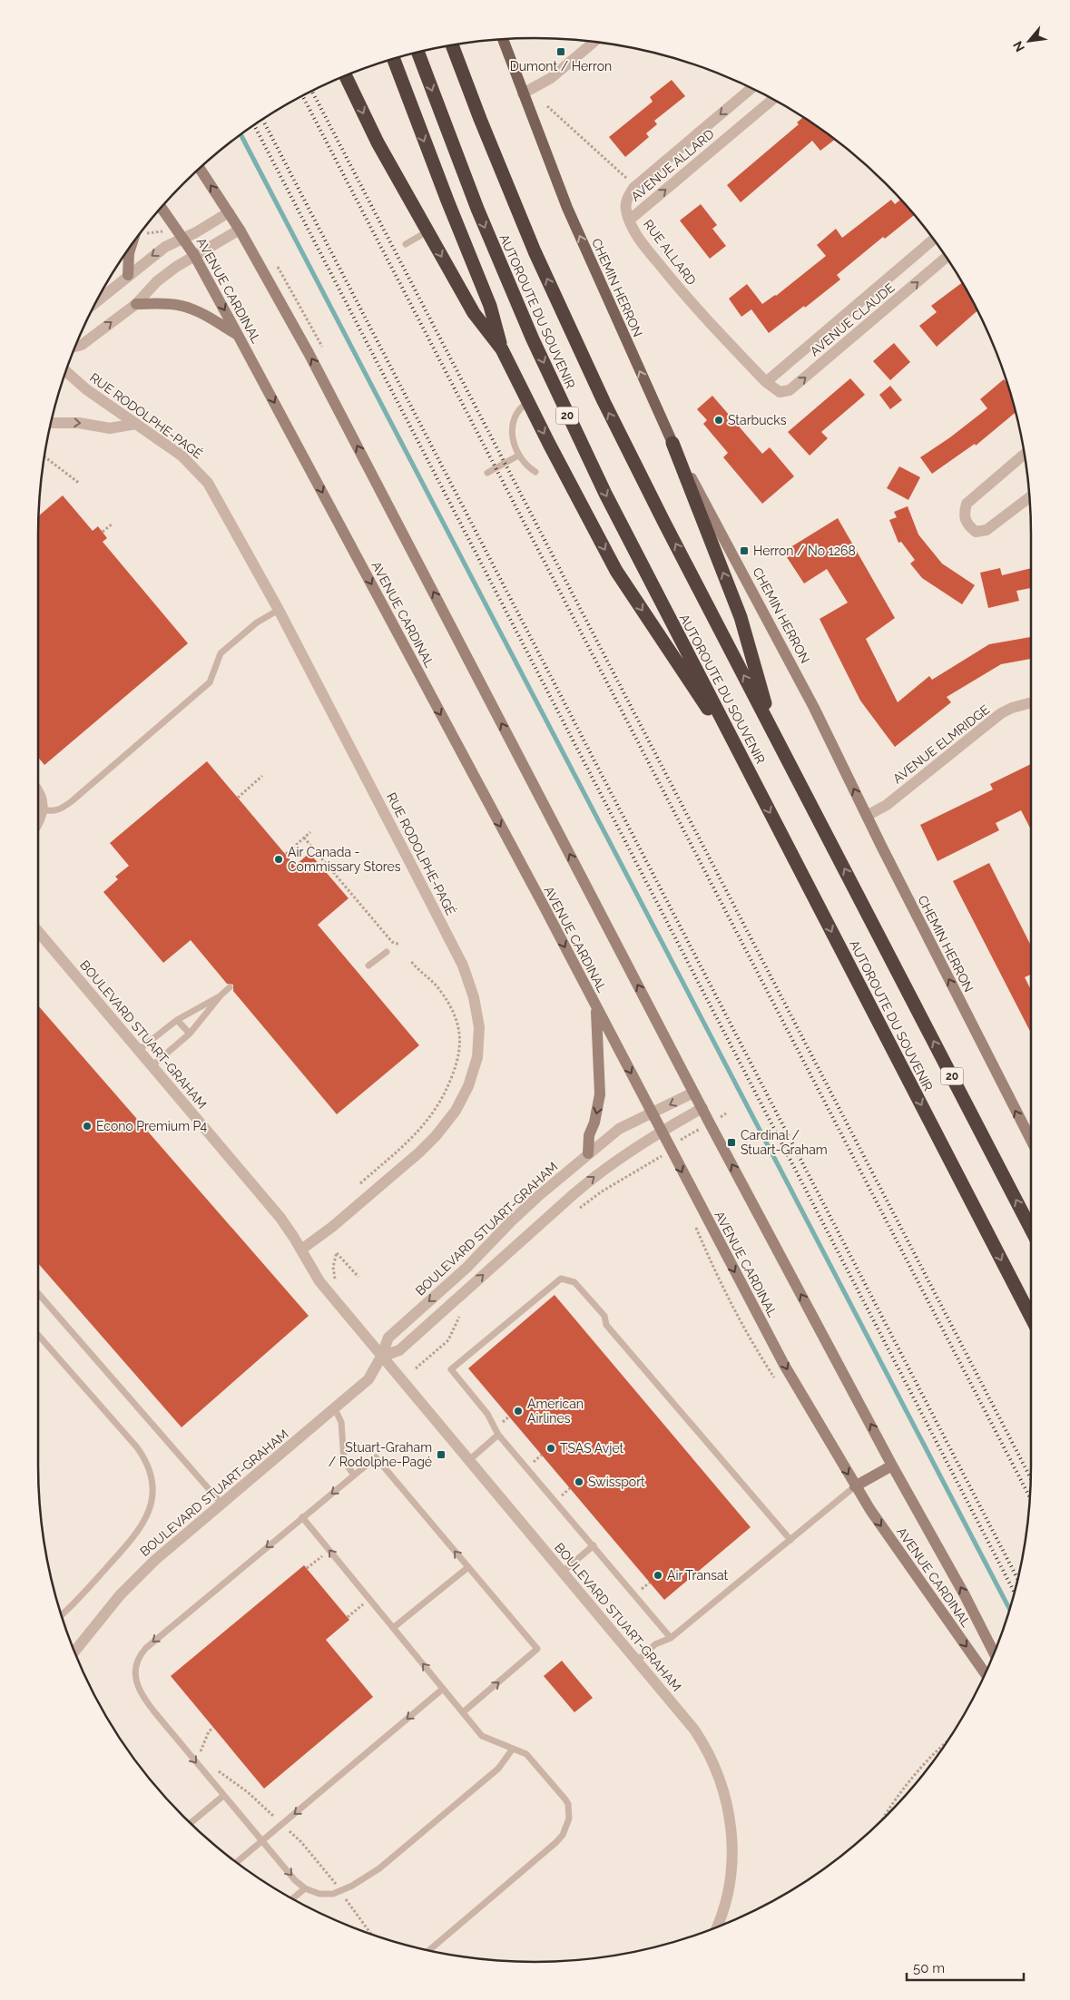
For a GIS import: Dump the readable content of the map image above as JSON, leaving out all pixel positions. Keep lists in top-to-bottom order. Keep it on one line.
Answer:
{"streets":{"highway":["AUTOROUTE DU SOUVENIR","20"],"main road":["CHEMIN HERRON","AVENUE CARDINAL"],"street":["AVENUE ALLARD","RUE ALLARD","AVENUE CLAUDE","RUE RODOLPHE-PAGÉ","AVENUE ELMRIDGE","BOULEVARD STUART-GRAHAM"]},"crossings":[["AVENUE ALLARD","RUE ALLARD"],["RUE ALLARD","AVENUE CLAUDE"],["CHEMIN HERRON","AVENUE ELMRIDGE"],["AVENUE CARDINAL","BOULEVARD STUART-GRAHAM"],["RUE RODOLPHE-PAGÉ","BOULEVARD STUART-GRAHAM"]],"one_way":["CHEMIN HERRON"],"places":{"transit":["Dumont / Herron","Herron / No 1268","Cardinal / Stuart-Graham","Stuart-Graham / Rodolphe-Pagé"],"other":["Starbucks","Air Canada - Commissary Stores","Econo Premium P4","American Airlines","TSAS Avjet","Swissport","Air Transat"]},"scale_bar":"50 m","north":"bottom left"}
